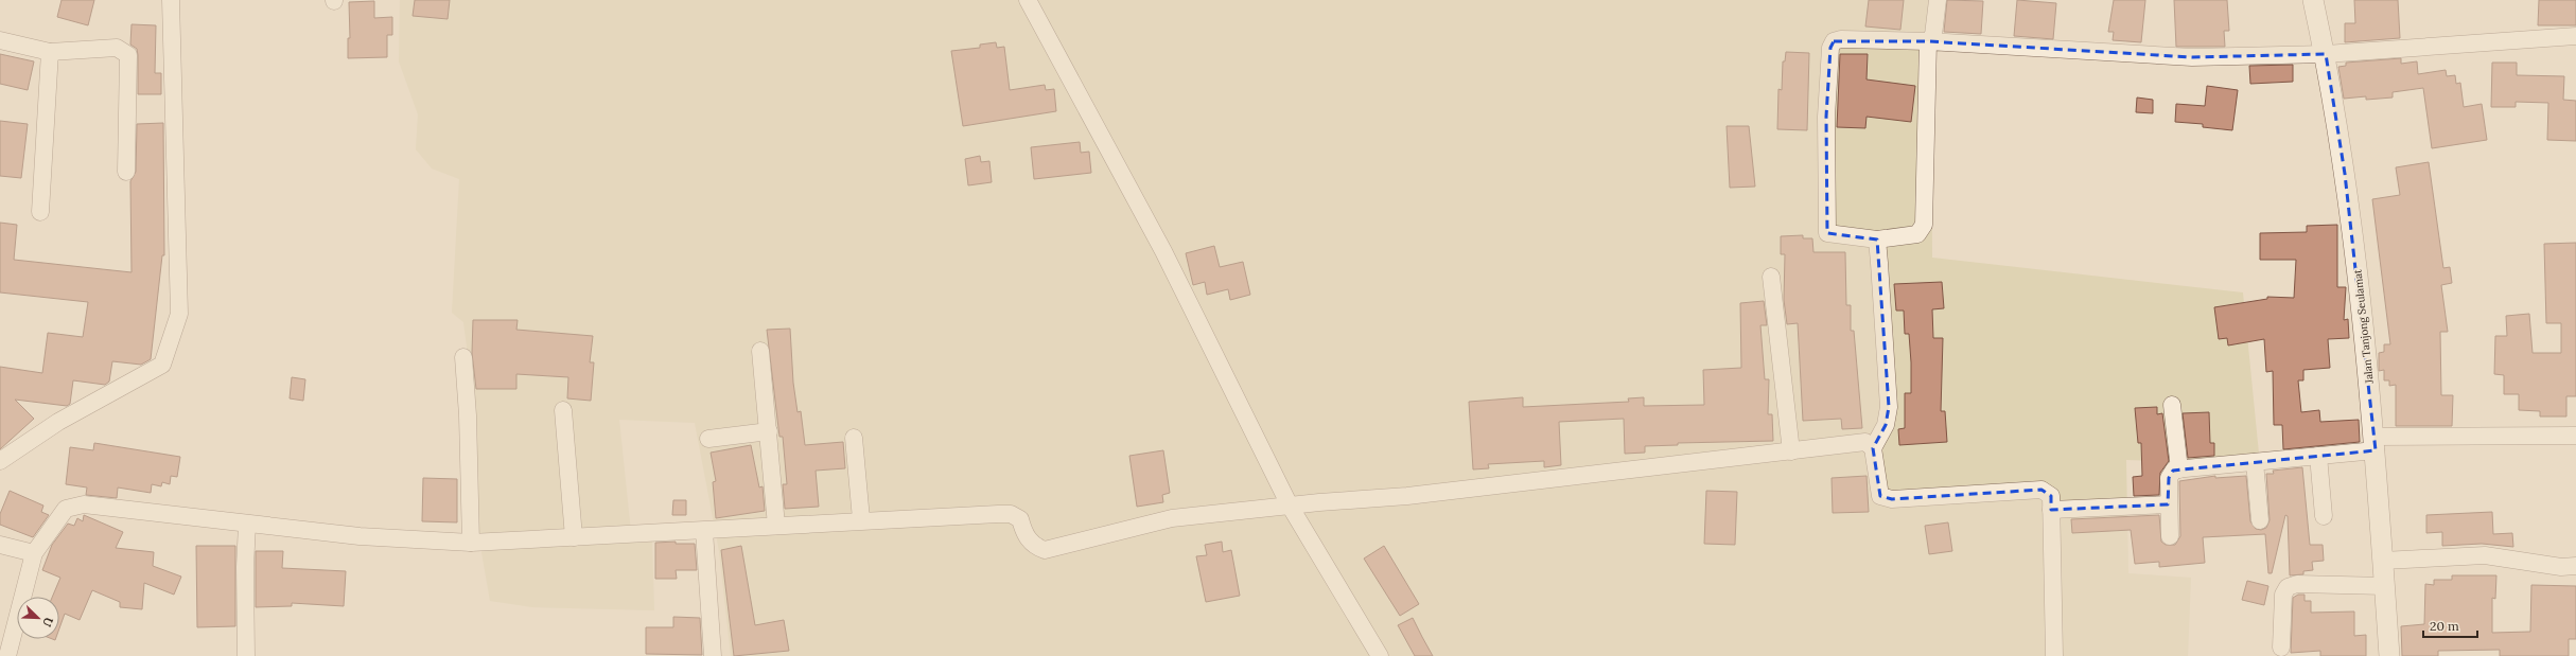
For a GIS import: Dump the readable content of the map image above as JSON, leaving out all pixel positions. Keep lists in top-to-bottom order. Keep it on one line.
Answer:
{"streets":{"street":["Jalan Tanjong Seulamat"]},"scale_bar":"20 m","north":"bottom right"}
